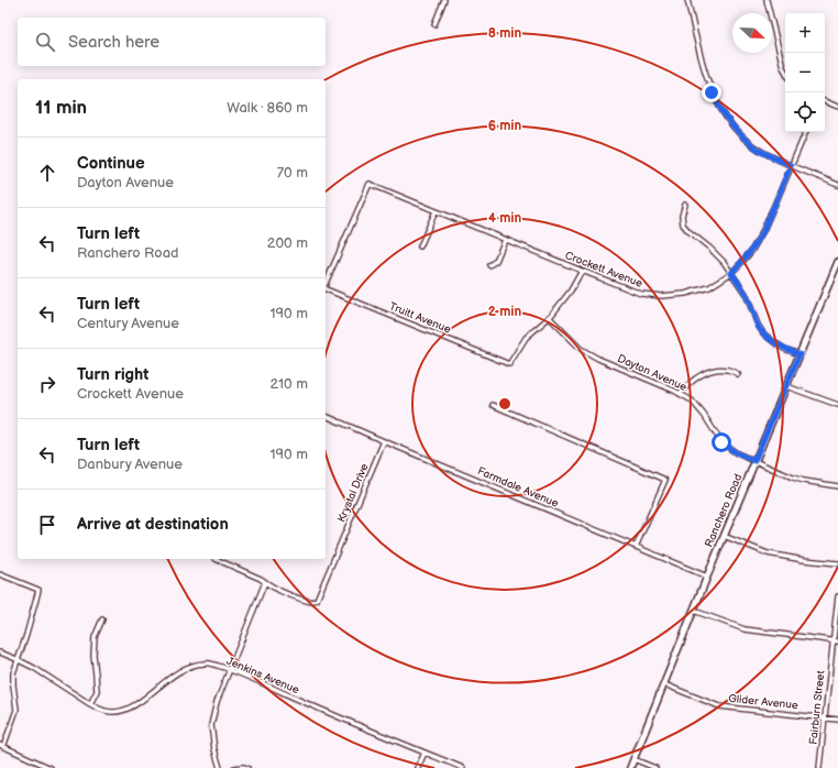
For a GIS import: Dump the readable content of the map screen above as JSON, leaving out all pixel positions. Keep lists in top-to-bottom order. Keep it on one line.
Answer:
{"streets":{"main road":["Ranchero Road"],"street":["Crockett Avenue","Truitt Avenue","Dayton Avenue","Farmdale Avenue","Krystal Drive","Jenkins Avenue","Glider Avenue","Fairburn Street"]},"crossings":[["Truitt Avenue","Dayton Avenue"],["Dayton Avenue","Ranchero Road"],["Farmdale Avenue","Krystal Drive"],["Farmdale Avenue","Ranchero Road"],["Ranchero Road","Glider Avenue"],["Glider Avenue","Fairburn Street"]],"north":"bottom right","page":{"map_buttons":["+","−"],"search":"Search here","heading":["11 min","Walk · 860 m"],"list":[["Continue","Dayton Avenue","70 m"],["Turn left","Ranchero Road","200 m"],["Turn left","Century Avenue","190 m"],["Turn right","Crockett Avenue","210 m"],["Turn left","Danbury Avenue","190 m"],"Arrive at destination"]},"rings":["8 min","6 min","4 min","2 min"]}
